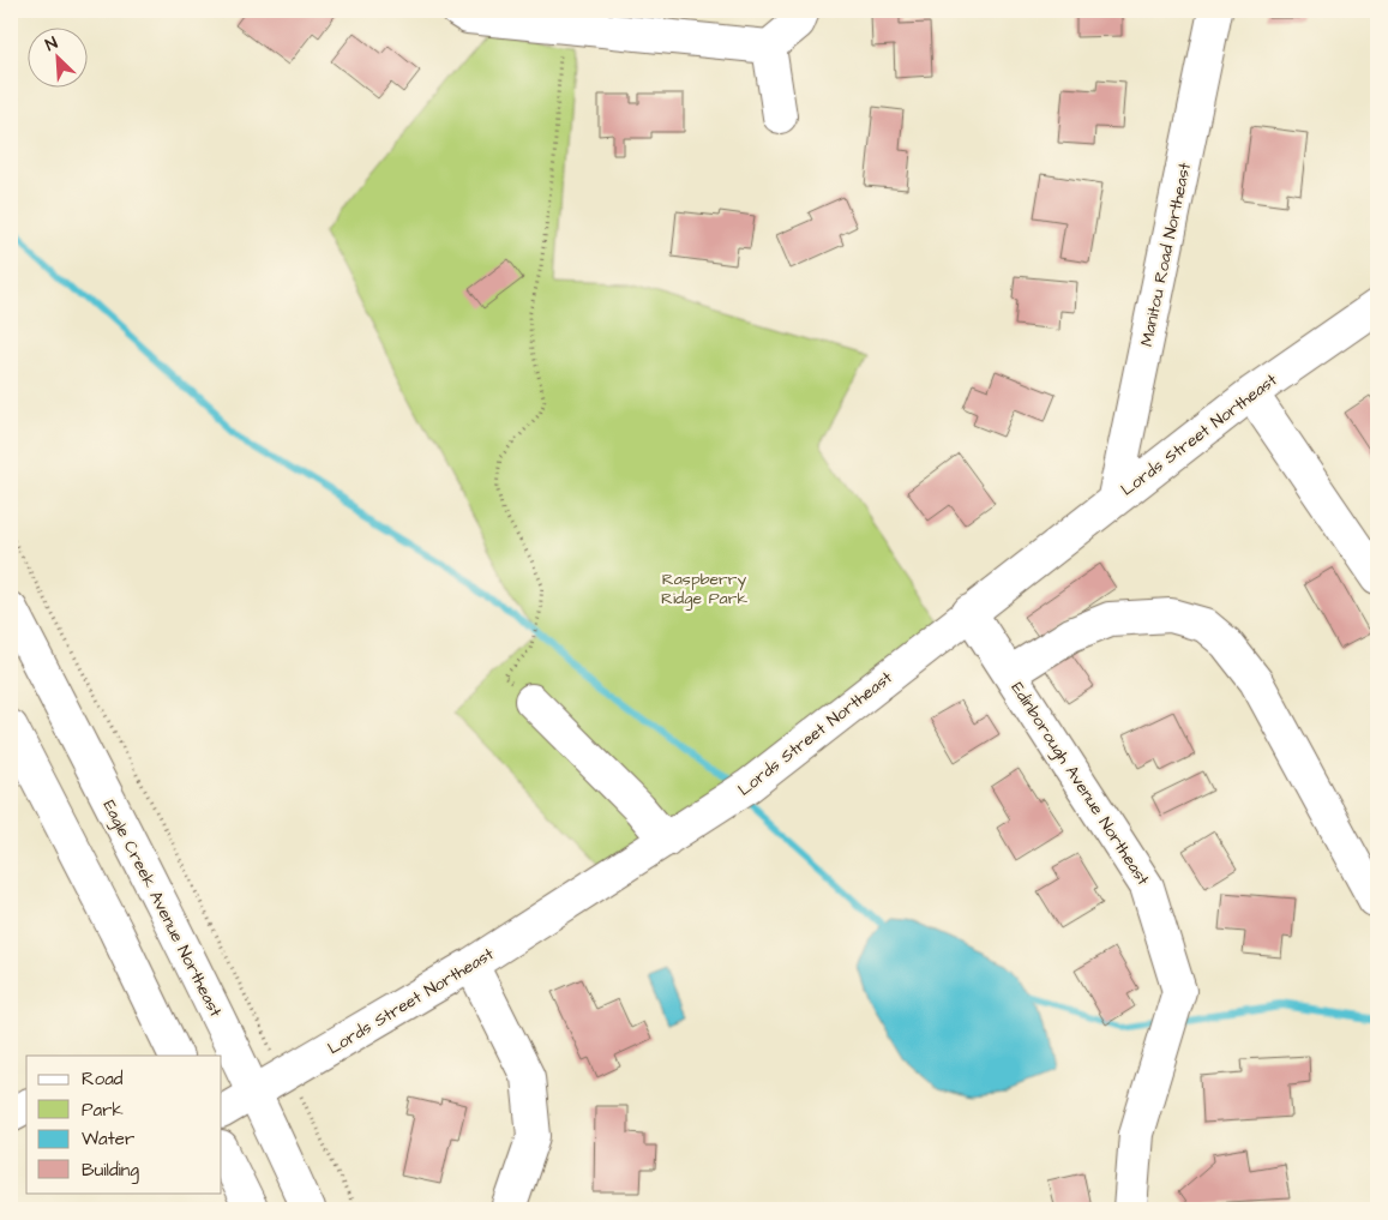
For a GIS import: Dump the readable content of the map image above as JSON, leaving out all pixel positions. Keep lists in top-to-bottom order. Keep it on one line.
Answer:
{"streets":{"street":["Manitou Road Northeast","Lords Street Northeast","Edinborough Avenue Northeast","Eagle Creek Avenue Northeast"]},"crossings":[["Manitou Road Northeast","Lords Street Northeast"],["Lords Street Northeast","Edinborough Avenue Northeast"],["Lords Street Northeast","Eagle Creek Avenue Northeast"]],"parks":["Raspberry Ridge Park"],"legend":["Road","Park","Water","Building"],"north":"top left"}
